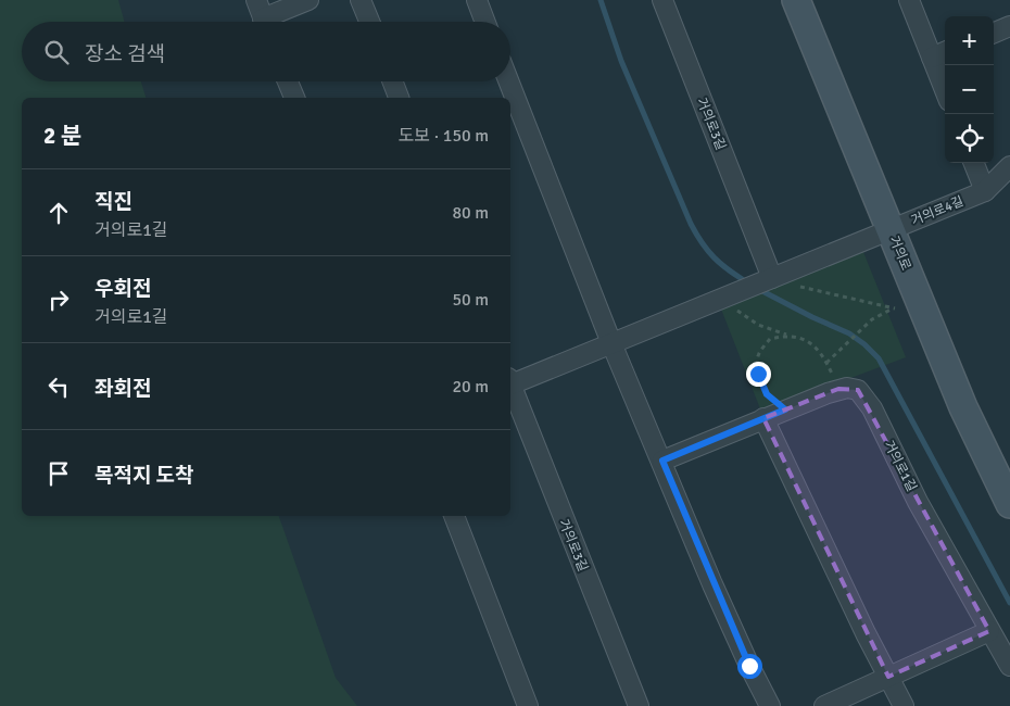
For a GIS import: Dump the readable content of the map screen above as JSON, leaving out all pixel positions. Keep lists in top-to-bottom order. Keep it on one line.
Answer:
{"streets":{"street":["거의로3길","거의로4길","거의로","거의로1길"]},"crossings":[["거의로3길","거의로4길"],["거의로3길","거의로"],["거의로4길","거의로"]],"page":{"map_buttons":["+","−"],"search":"장소 검색","heading":["2 분","도보 · 150 m"],"list":[["직진","거의로1길","80 m"],["우회전","거의로1길","50 m"],["좌회전","20 m"],"목적지 도착"]}}
